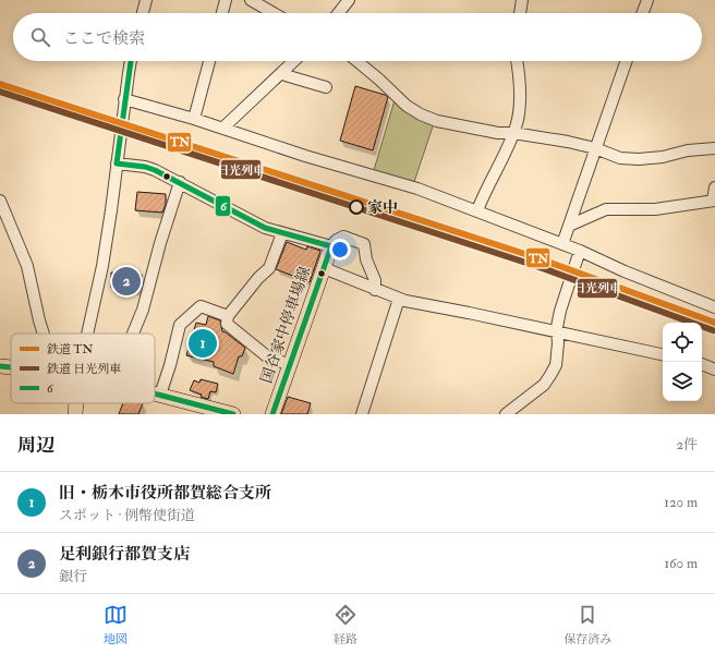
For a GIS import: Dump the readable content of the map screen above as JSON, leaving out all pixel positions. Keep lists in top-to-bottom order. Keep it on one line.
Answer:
{"streets":{"main road":["国谷家中停車場線"]},"places":["家中"],"lines":["transit line 6","rail line TN","rail line 日光列車"],"legend":["鉄道 TN","鉄道 日光列車","6"],"page":{"search":"ここで検索","pins":["2","1"],"heading":["周辺","2件"],"list":[{"mark":"1","name":"旧・栃木市役所都賀総合支所","note":"スポット · 例幣使街道","value":"120 m"},{"mark":"2","name":"足利銀行都賀支店","note":"銀行","value":"160 m"}],"nav":["地図","経路","保存済み"]}}
